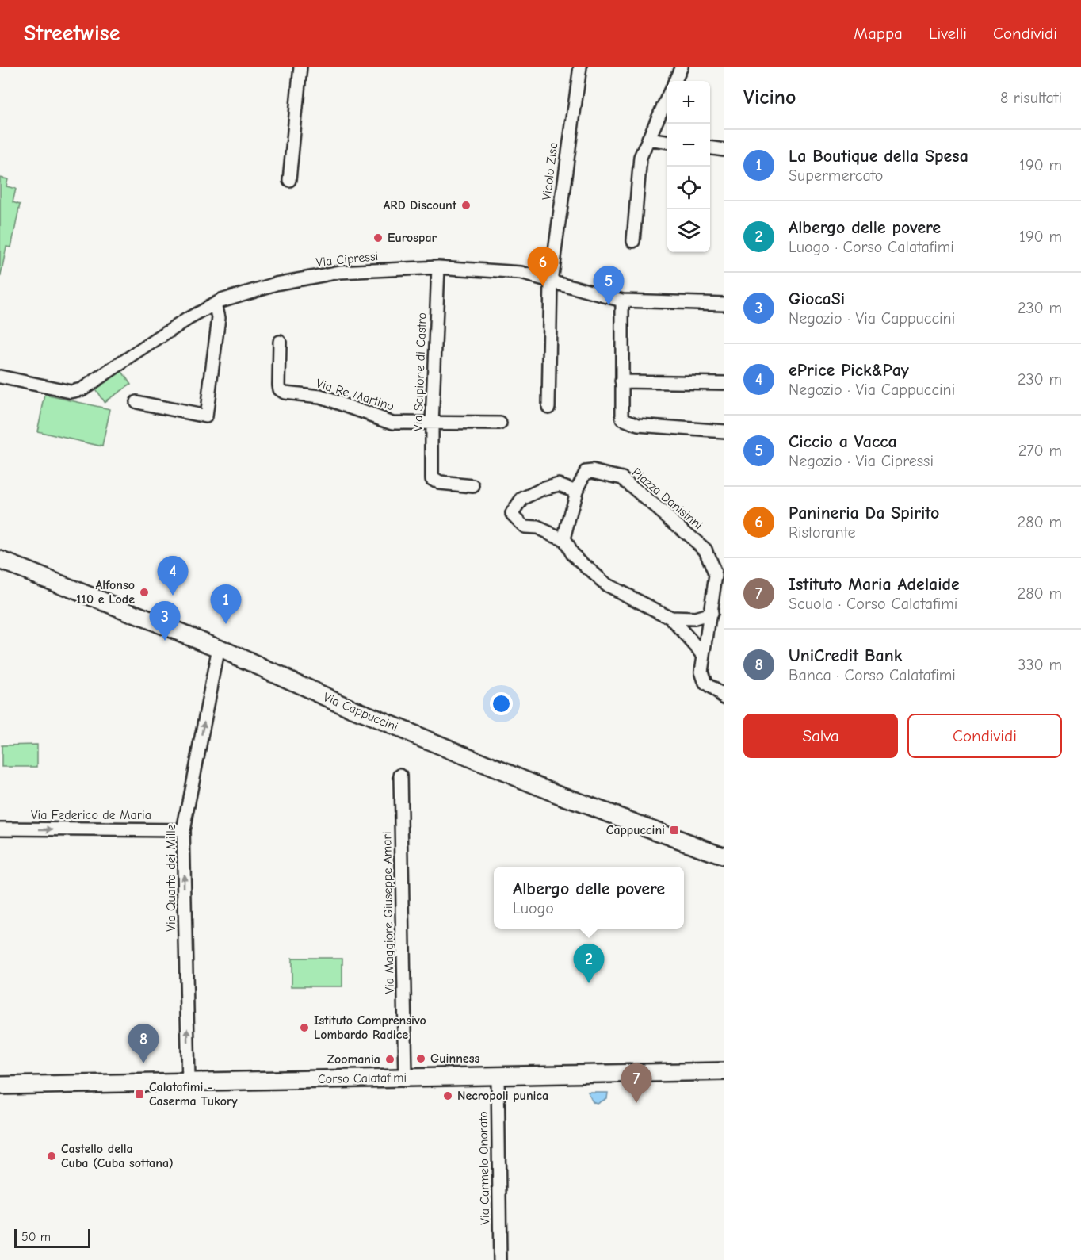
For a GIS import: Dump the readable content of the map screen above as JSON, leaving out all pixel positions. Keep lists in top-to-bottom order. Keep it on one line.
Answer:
{"streets":{"street":["Vicolo Zisa","Via Cipressi","Via Scipione di Castro","Via Re Martino","Piazza Danisinni","Via Cappuccini","Via Federico de Maria","Via Quarto dei Mille","Via Maggiore Giuseppe Amari","Corso Calatafimi","Via Carmelo Onorato"]},"crossings":[["Vicolo Zisa","Via Cipressi"],["Via Cipressi","Via Scipione di Castro"],["Via Scipione di Castro","Via Re Martino"],["Via Cappuccini","Via Quarto dei Mille"],["Via Federico de Maria","Via Quarto dei Mille"],["Via Quarto dei Mille","Corso Calatafimi"],["Via Maggiore Giuseppe Amari","Corso Calatafimi"],["Corso Calatafimi","Via Carmelo Onorato"]],"one_way":["Via Federico de Maria","Via Quarto dei Mille"],"places":{"other":["ARD Discount","Eurospar","Alfonso 110 e Lode","Istituto Comprensivo Lombardo Radice","Guinness","Zoomania","Necropoli punica","Castello della Cuba (Cuba sottana)"],"transit":["Cappuccini","Calatafimi - Caserma Tukory"]},"scale_bar":"50 m","page":{"header":"Streetwise","nav":["Mappa","Livelli","Condividi"],"heading":["Vicino","8 risultati"],"map_buttons":["+","−"],"list":[{"mark":"1","name":"La Boutique della Spesa","note":"Supermercato","value":"190 m"},{"mark":"2","name":"Albergo delle povere","note":"Luogo · Corso Calatafimi","value":"190 m"},{"mark":"3","name":"GiocaSi","note":"Negozio · Via Cappuccini","value":"230 m"},{"mark":"4","name":"ePrice Pick&Pay","note":"Negozio · Via Cappuccini","value":"230 m"},{"mark":"5","name":"Ciccio a Vacca","note":"Negozio · Via Cipressi","value":"270 m"},{"mark":"6","name":"Panineria Da Spirito","note":"Ristorante","value":"280 m"},{"mark":"7","name":"Istituto Maria Adelaide","note":"Scuola · Corso Calatafimi","value":"280 m"},{"mark":"8","name":"UniCredit Bank","note":"Banca · Corso Calatafimi","value":"330 m"}],"pins":["6","5","4","1","3","2","8","7"],"buttons":["Salva","Condividi"],"popup":["Albergo delle povere","Luogo"],"scale":"50 m"}}
